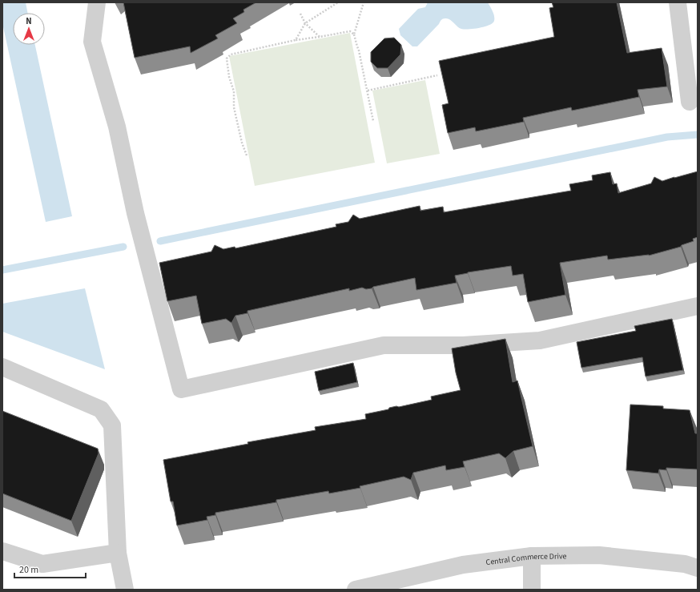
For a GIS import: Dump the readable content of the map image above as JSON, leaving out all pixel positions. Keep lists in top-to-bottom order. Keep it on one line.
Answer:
{"streets":{"street":["Central Commerce Drive"]},"scale_bar":"20 m","north":"top"}
